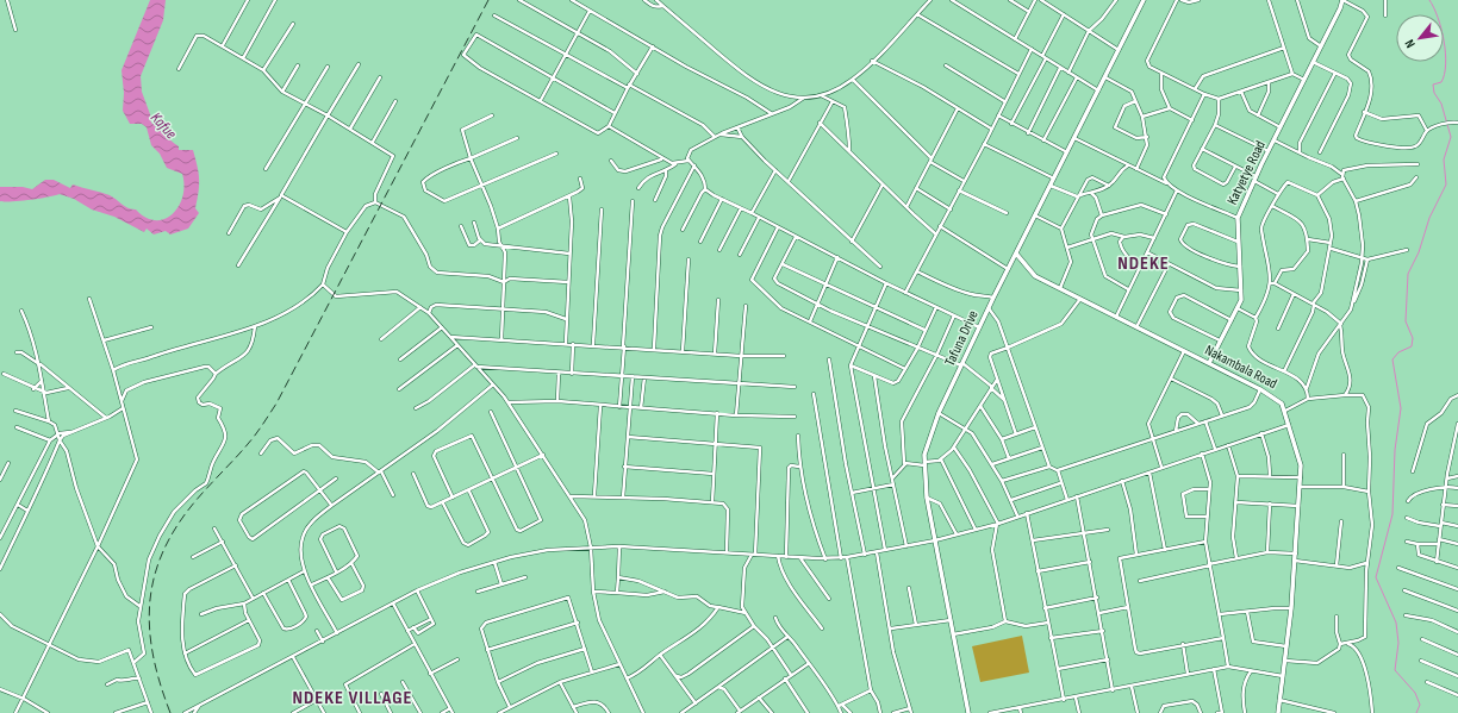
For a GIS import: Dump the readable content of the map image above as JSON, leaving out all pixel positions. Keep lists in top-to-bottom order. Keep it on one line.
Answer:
{"streets":{"main road":["Katyetye Road","Tafuna Drive","Nakambala Road"]},"crossings":[["Katyetye Road","Nakambala Road"],["Tafuna Drive","Nakambala Road"]],"districts":["NDEKE","NDEKE VILLAGE"],"water":["Kafue"],"north":"bottom left"}
